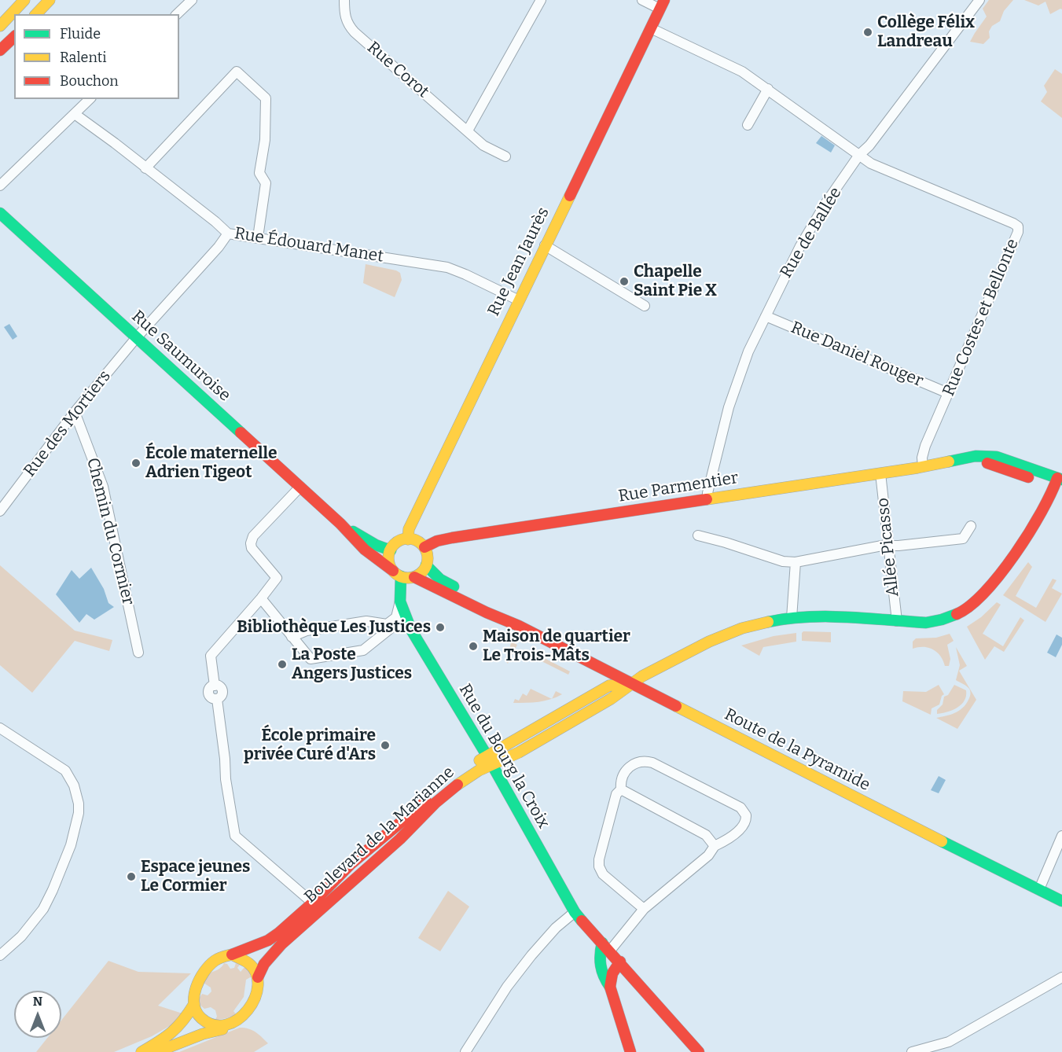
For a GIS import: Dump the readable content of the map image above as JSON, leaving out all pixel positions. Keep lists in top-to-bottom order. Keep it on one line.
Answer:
{"streets":{"street":["Rue Corot","Rue de Ballée","Rue Édouard Manet","Rue Jean Jaurès","Rue Costes et Bellonte","Rue Daniel Rouger","Rue Saumuroise","Rue des Mortiers","Rue Parmentier","Chemin du Cormier","Allée Picasso","Route de la Pyramide","Rue du Bourg la Croix","Boulevard de la Marianne"]},"crossings":[["Rue de Ballée","Rue Costes et Bellonte"],["Rue de Ballée","Rue Daniel Rouger"],["Rue de Ballée","Rue Parmentier"],["Rue Édouard Manet","Rue Jean Jaurès"],["Rue Édouard Manet","Rue des Mortiers"],["Rue Jean Jaurès","Rue Saumuroise"],["Rue Jean Jaurès","Rue Parmentier"],["Rue Jean Jaurès","Route de la Pyramide"],["Rue Jean Jaurès","Rue du Bourg la Croix"],["Rue Costes et Bellonte","Rue Daniel Rouger"],["Rue Costes et Bellonte","Rue Parmentier"],["Rue Saumuroise","Rue des Mortiers"],["Rue Saumuroise","Rue Parmentier"],["Rue Saumuroise","Route de la Pyramide"],["Rue Saumuroise","Rue du Bourg la Croix"],["Rue des Mortiers","Chemin du Cormier"],["Rue Parmentier","Allée Picasso"],["Rue Parmentier","Route de la Pyramide"],["Rue Parmentier","Rue du Bourg la Croix"],["Route de la Pyramide","Rue du Bourg la Croix"],["Route de la Pyramide","Boulevard de la Marianne"],["Rue du Bourg la Croix","Boulevard de la Marianne"]],"places":["Collège Félix Landreau","Chapelle Saint Pie X","École maternelle Adrien Tigeot","Bibliothèque Les Justices","Maison de quartier Le Trois-Mâts","La Poste Angers Justices","École primaire privée Curé d'Ars","Espace jeunes Le Cormier"],"legend":["Fluide","Ralenti","Bouchon"],"north":"top"}
